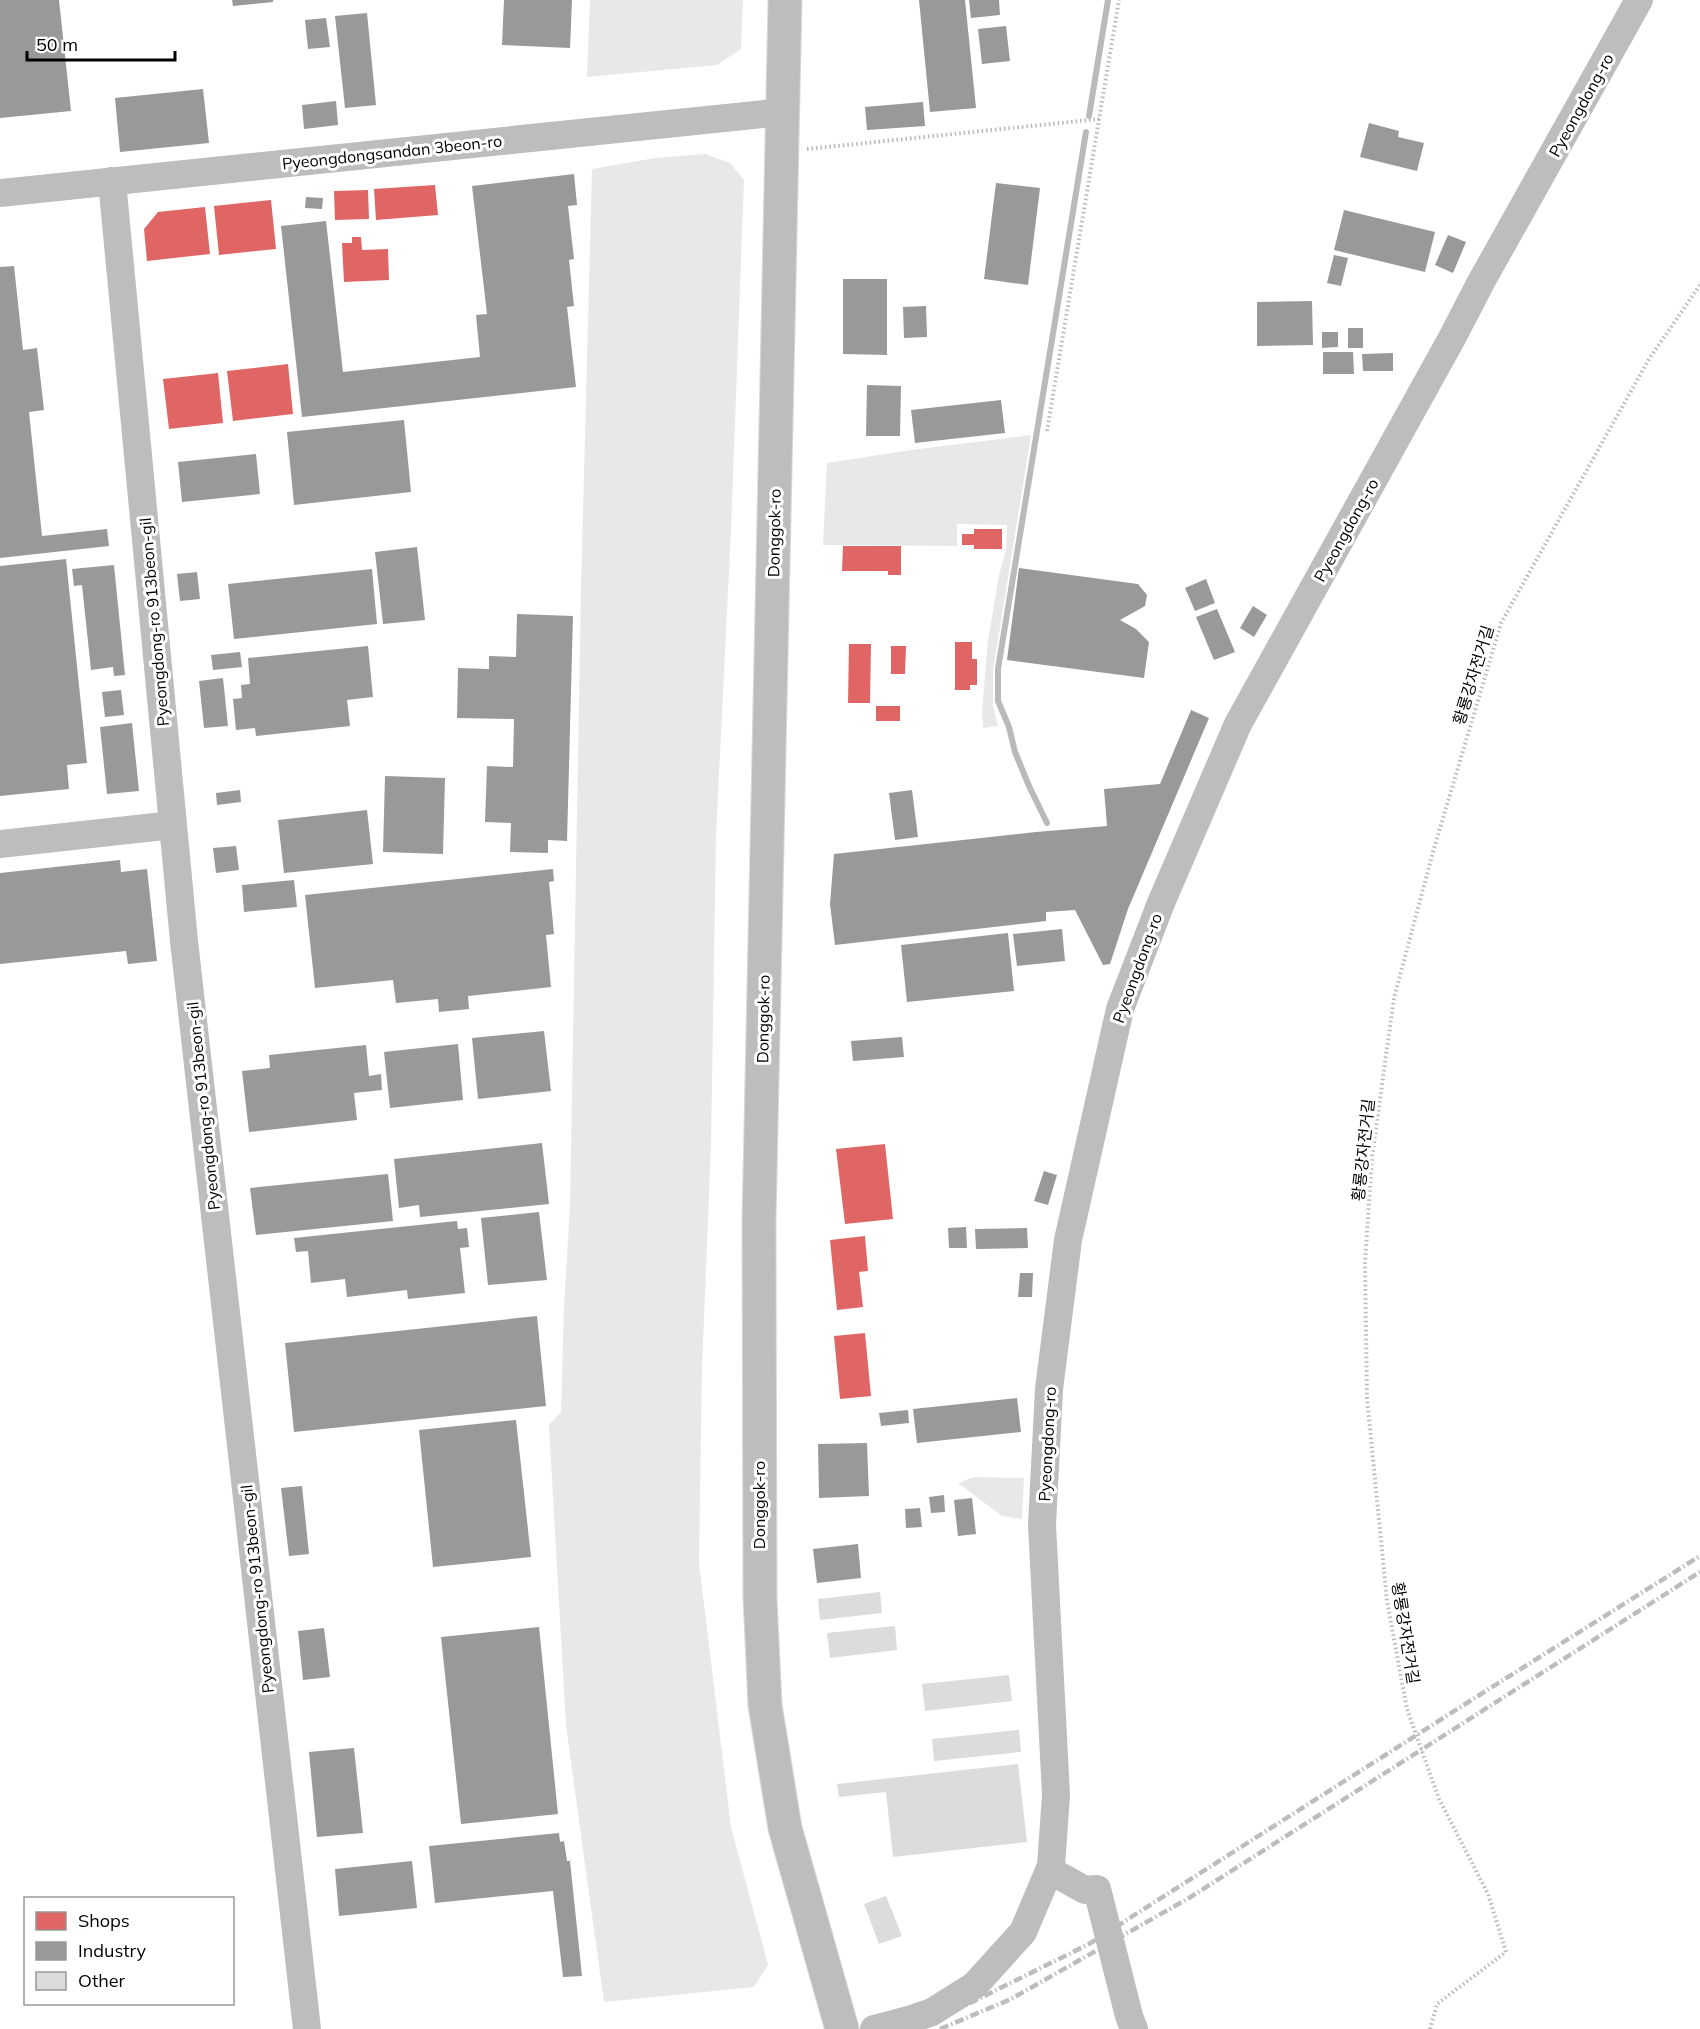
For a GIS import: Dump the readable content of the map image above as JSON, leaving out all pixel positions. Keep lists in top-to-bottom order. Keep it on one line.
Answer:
{"streets":{"main road":["Donggok-ro"],"street":["Pyeongdong-ro","Pyeongdongsandan 3beon-ro","Pyeongdong-ro 913beon-gil"],"path":["황룡강자전거길"]},"crossings":[["Pyeongdongsandan 3beon-ro","Donggok-ro"],["Pyeongdongsandan 3beon-ro","Pyeongdong-ro 913beon-gil"]],"legend":["Shops","Industry","Other"],"scale_bar":"50 m"}
